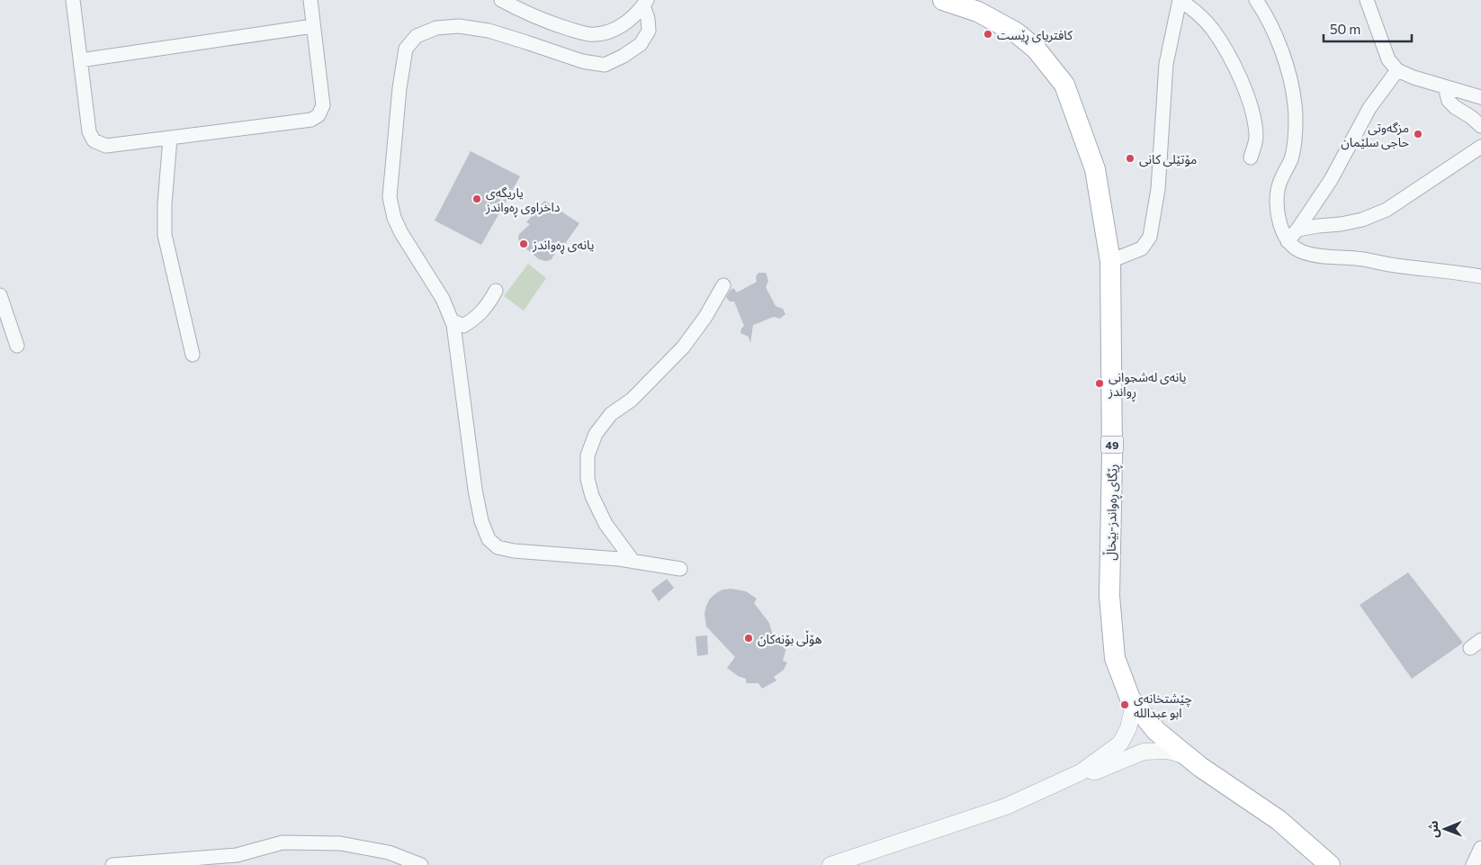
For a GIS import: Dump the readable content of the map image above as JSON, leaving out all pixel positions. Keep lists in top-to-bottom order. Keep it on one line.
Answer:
{"streets":{"main road":["49","ڕێگای ڕەواندز-بێخاڵ"]},"places":["کافتریای ڕێست","مزگەوتی حاجی سلێمان","مۆتێلی کانی","یاریگەی داخراوی ڕەواندز","یانەی ڕەواندز","یانەی لەشجوانی ڕواندز","هۆڵی بۆنەکان","چێشتخانەی ابو عبدالله"],"scale_bar":"50 m","north":"left"}
